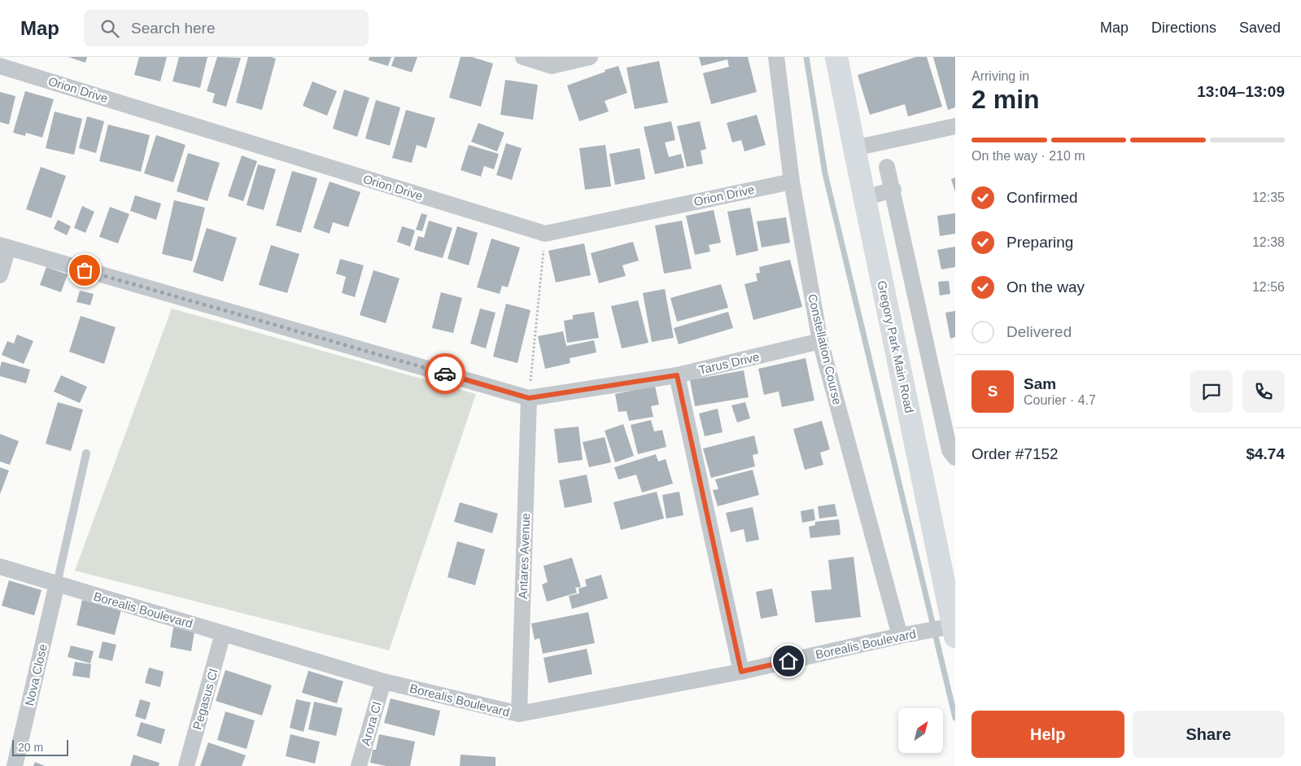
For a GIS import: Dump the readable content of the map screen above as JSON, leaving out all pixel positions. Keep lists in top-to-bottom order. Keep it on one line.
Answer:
{"streets":{"street":["Orion Drive","Gregory Park Main Road","Constellation Course","Tarus Drive","Antares Avenue","Borealis Boulevard","Nova Close","Pegasus Cl","Arora Cl"]},"crossings":[["Orion Drive","Constellation Course"],["Gregory Park Main Road","Borealis Boulevard"],["Constellation Course","Tarus Drive"],["Constellation Course","Borealis Boulevard"],["Tarus Drive","Antares Avenue"],["Antares Avenue","Borealis Boulevard"],["Borealis Boulevard","Nova Close"],["Borealis Boulevard","Pegasus Cl"],["Borealis Boulevard","Arora Cl"]],"scale_bar":"20 m","north":"top right","page":{"header":"Map","search":"Search here","nav":["Map","Directions","Saved"],"heading":["2 min","Arriving in","13:04–13:09"],"panel":["Sam","Courier · 4.7","Order #7152","$4.74"],"bar":"On the way · 210 m","list":[["Confirmed","12:35"],["Preparing","12:38"],["On the way","12:56"],"Delivered"],"round":"S","buttons":["Help","Share"],"scale":"20 m"}}
